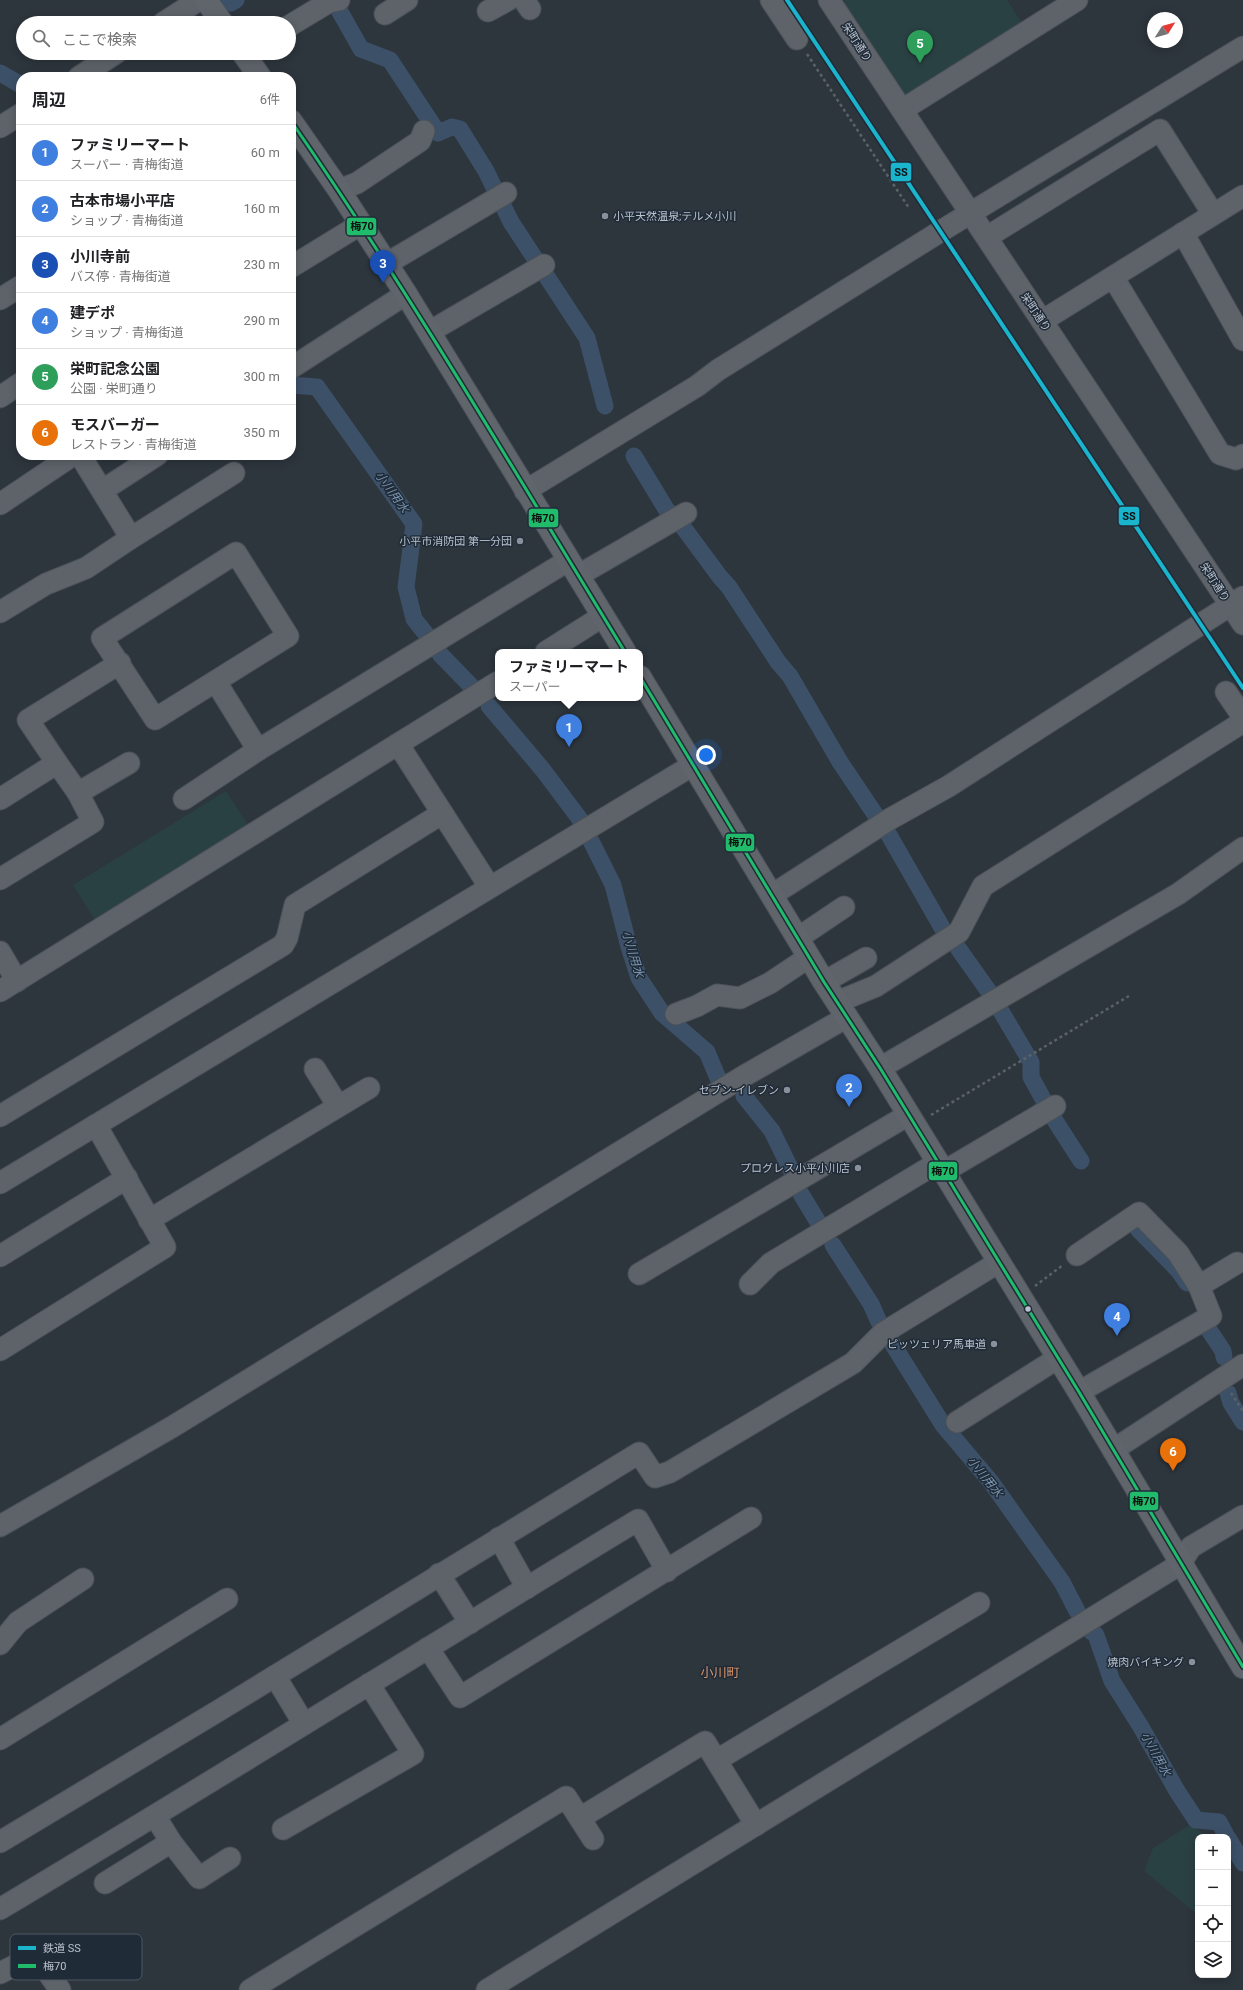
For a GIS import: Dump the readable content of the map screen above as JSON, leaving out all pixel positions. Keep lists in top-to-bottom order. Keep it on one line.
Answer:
{"streets":{"street":["栄町通り"]},"districts":["小川町"],"water":["小川用水"],"places":["小平天然温泉;テルメ小川","小平市消防団 第一分団","セブン-イレブン","プログレス小平小川店","ピッツェリア馬車道","焼肉バイキング"],"lines":["rail line SS","transit line 梅70"],"legend":["鉄道 SS","梅70"],"north":"top right","page":{"search":"ここで検索","pins":["5","3","1","2","4","6"],"heading":["周辺","6件"],"list":[{"mark":"1","name":"ファミリーマート","note":"スーパー · 青梅街道","value":"60 m"},{"mark":"2","name":"古本市場小平店","note":"ショップ · 青梅街道","value":"160 m"},{"mark":"3","name":"小川寺前","note":"バス停 · 青梅街道","value":"230 m"},{"mark":"4","name":"建デポ","note":"ショップ · 青梅街道","value":"290 m"},{"mark":"5","name":"栄町記念公園","note":"公園 · 栄町通り","value":"300 m"},{"mark":"6","name":"モスバーガー","note":"レストラン · 青梅街道","value":"350 m"}],"popup":["ファミリーマート","スーパー"],"map_buttons":["+","−"]}}
